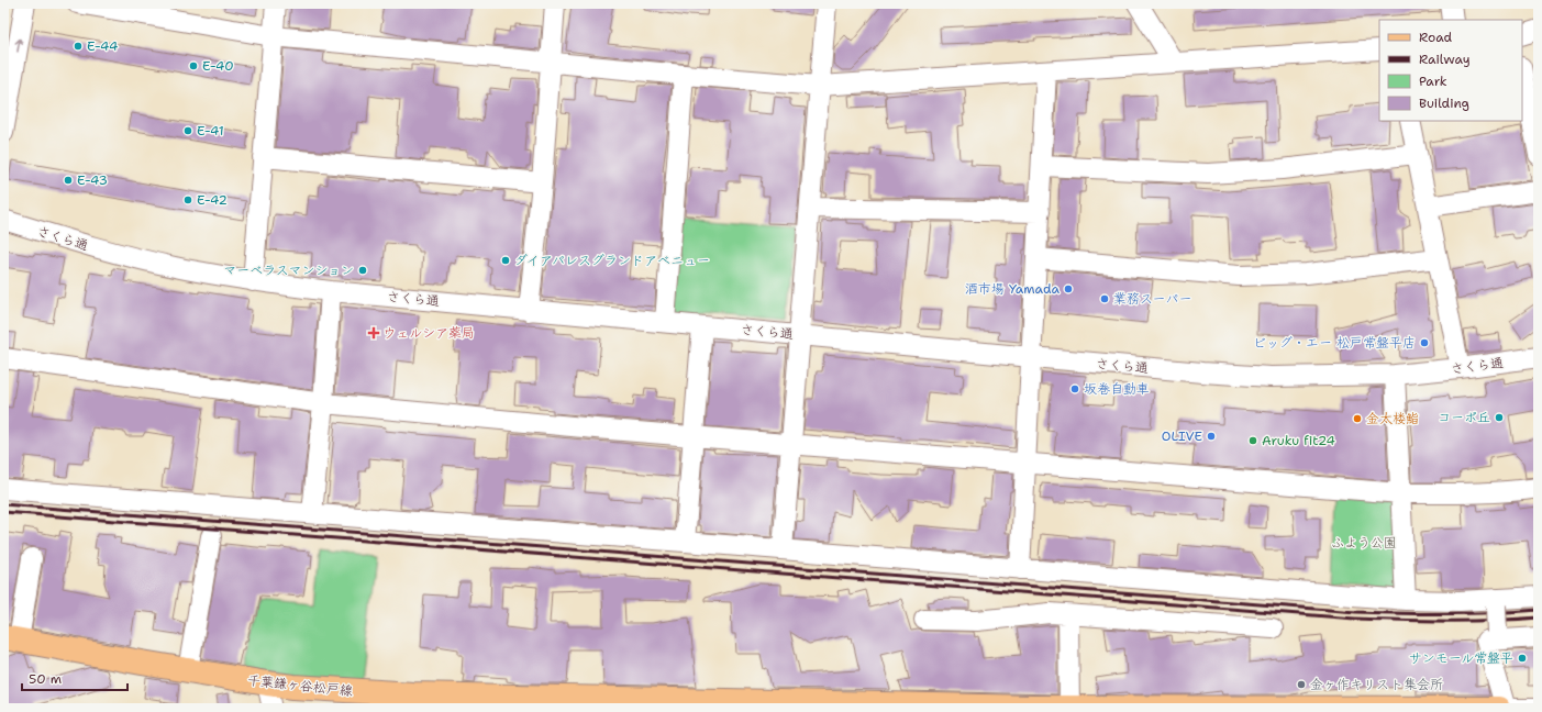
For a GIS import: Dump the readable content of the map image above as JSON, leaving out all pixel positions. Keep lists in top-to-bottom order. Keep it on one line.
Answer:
{"streets":{"main road":["千葉鎌ヶ谷松戸線"],"street":["さくら通"]},"parks":["ふよう公園"],"places":{"other":["E-44","E-40","E-41","E-43","E-42","ダイアパレスグランドアベニュー","マーベラスマンション","酒市場 Yamada","業務スーパー","ビッグ・エー 松戸常盤平店","坂巻自動車","コーポ丘","金太楼鮨","OLIVE","Aruku fit24","サンモール常盤平","金ヶ作キリスト集会所"],"health":["ウェルシア薬局"]},"legend":["Road","Railway","Park","Building"],"scale_bar":"50 m"}
